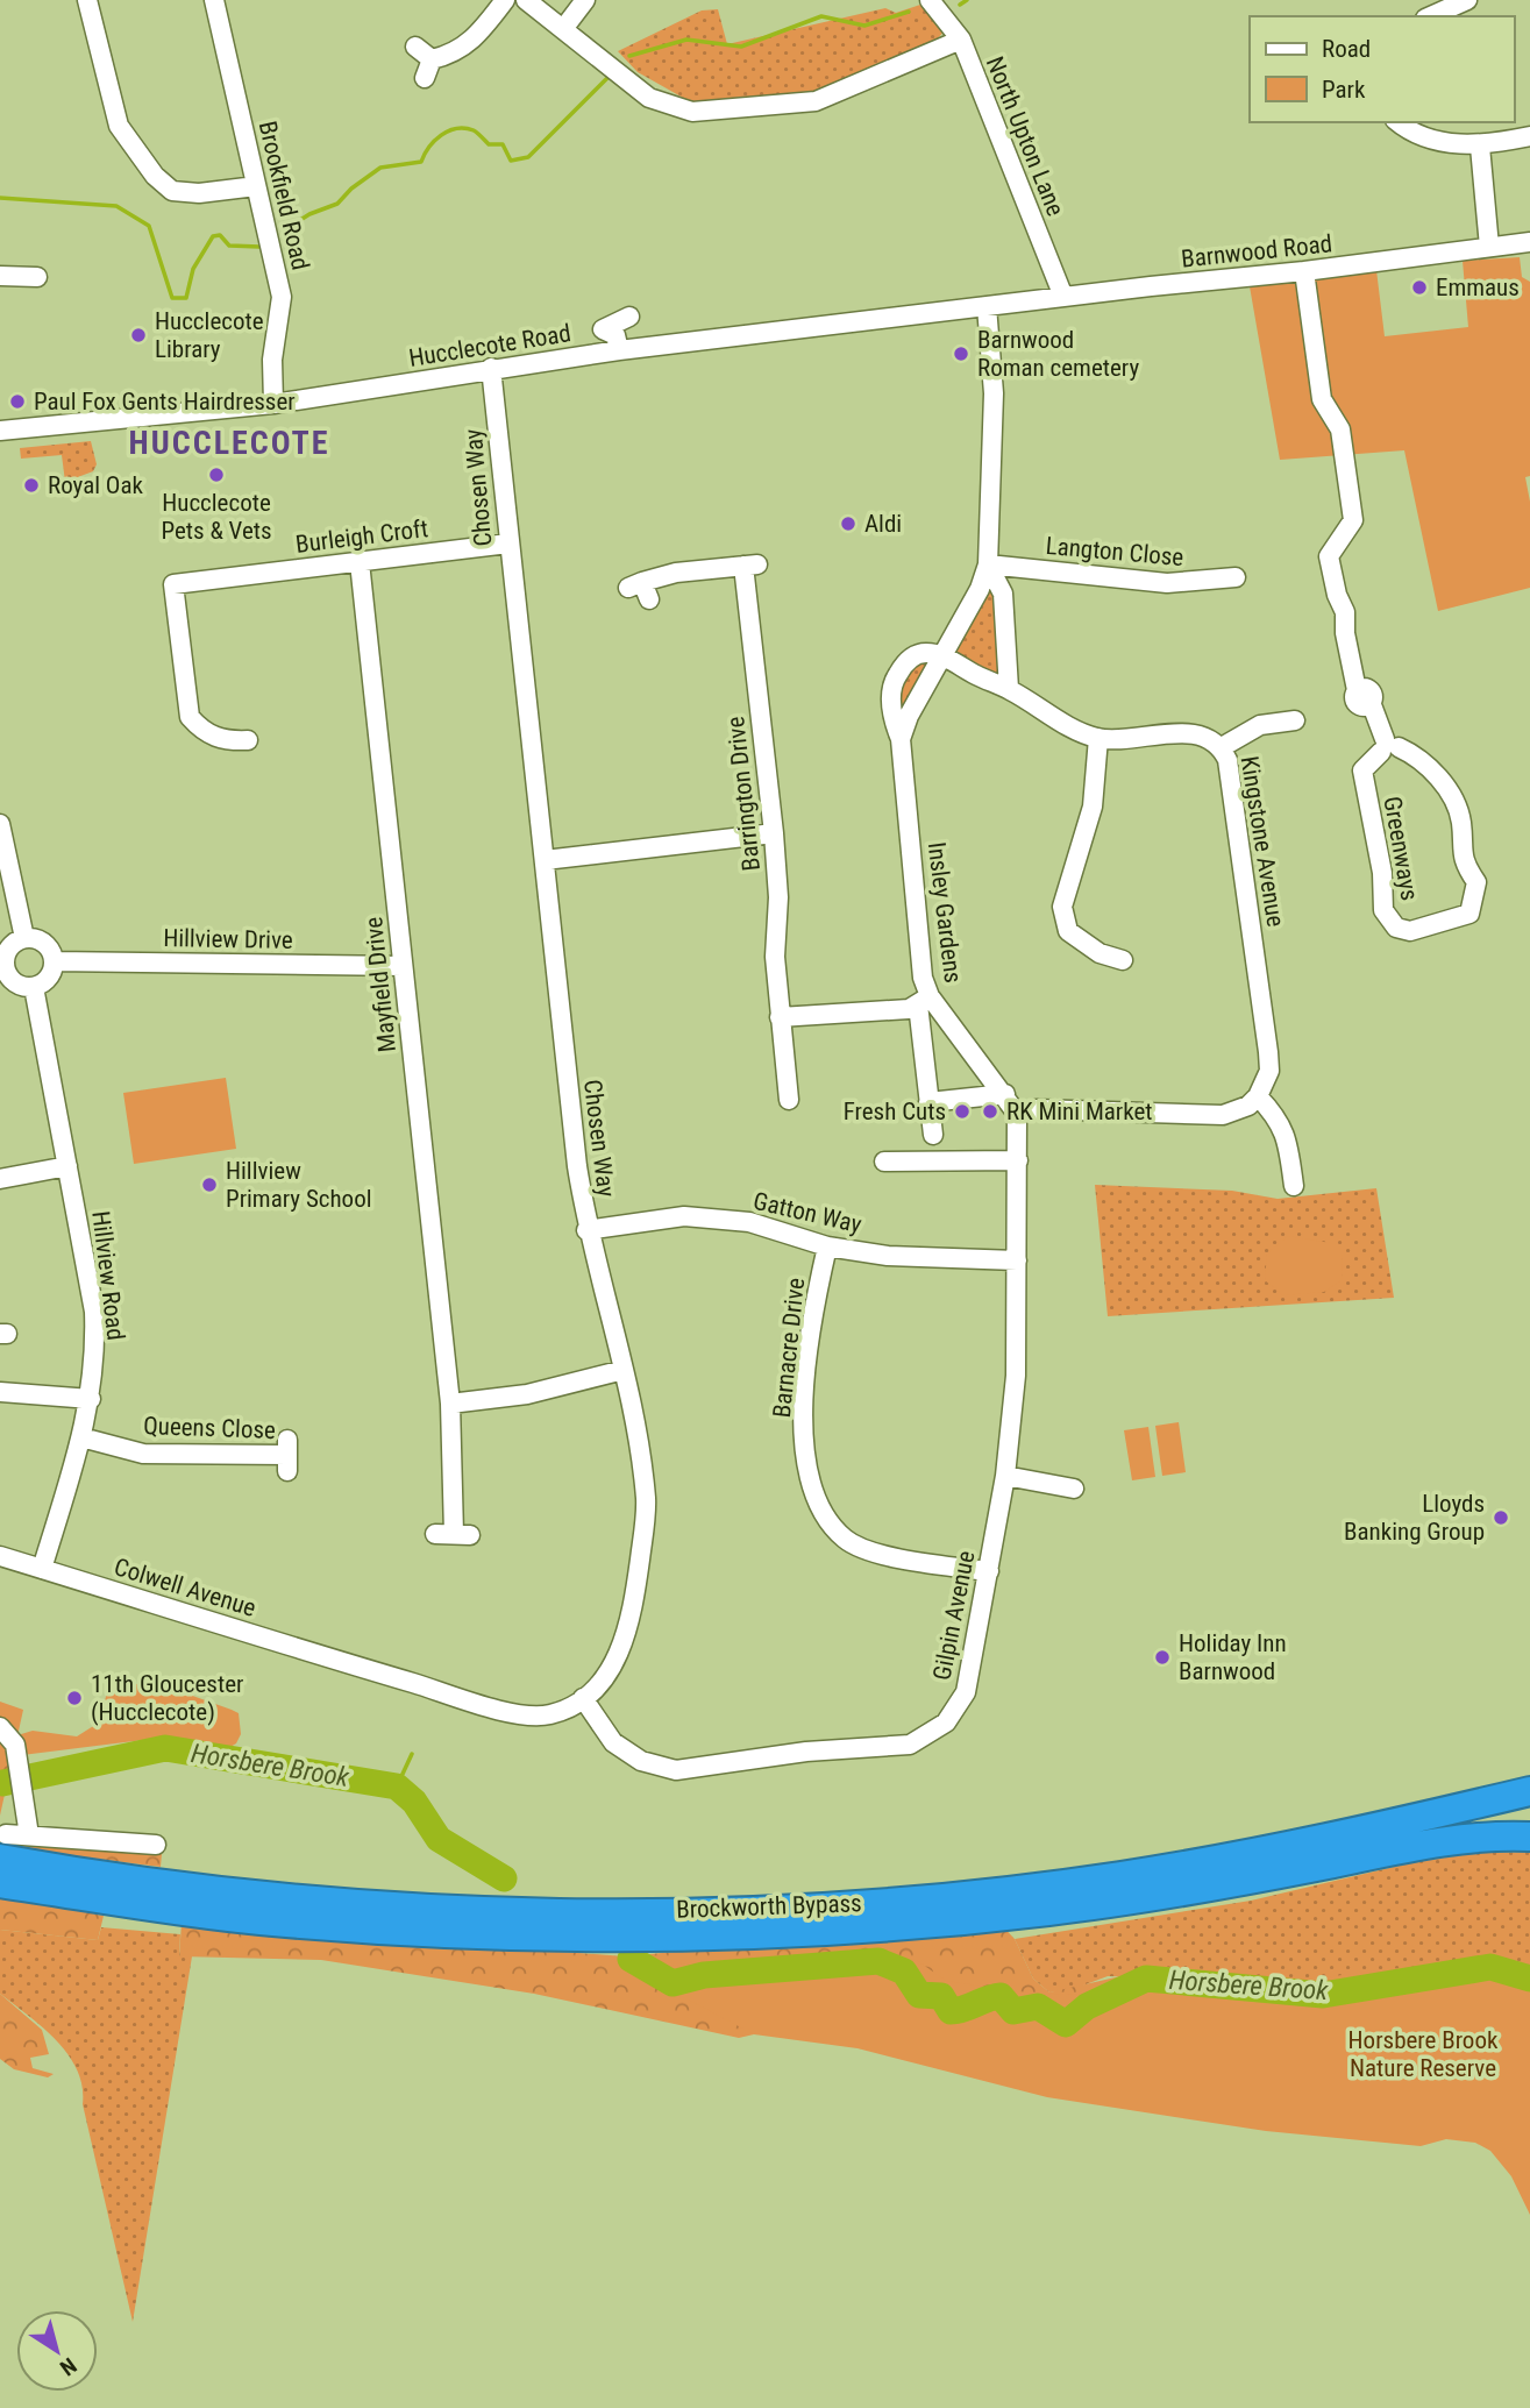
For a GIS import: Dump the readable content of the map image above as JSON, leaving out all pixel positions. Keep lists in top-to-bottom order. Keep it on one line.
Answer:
{"streets":{"highway":["Brockworth Bypass"],"street":["North Upton Lane","Brookfield Road","Barnwood Road","Hucclecote Road","Chosen Way","Burleigh Croft","Langton Close","Barrington Drive","Kingstone Avenue","Greenways","Insley Gardens","Hillview Drive","Mayfield Drive","Gatton Way","Hillview Road","Barnacre Drive","Queens Close","Colwell Avenue","Gilpin Avenue"]},"crossings":[["North Upton Lane","Barnwood Road"],["Brookfield Road","Hucclecote Road"],["Barnwood Road","Hucclecote Road"],["Barnwood Road","Insley Gardens"],["Hucclecote Road","Chosen Way"],["Hucclecote Road","Insley Gardens"],["Chosen Way","Burleigh Croft"],["Chosen Way","Gatton Way"],["Chosen Way","Colwell Avenue"],["Chosen Way","Gilpin Avenue"],["Burleigh Croft","Mayfield Drive"],["Langton Close","Insley Gardens"],["Insley Gardens","Gilpin Avenue"],["Hillview Drive","Mayfield Drive"],["Hillview Drive","Hillview Road"],["Gatton Way","Barnacre Drive"],["Gatton Way","Gilpin Avenue"],["Hillview Road","Queens Close"],["Hillview Road","Colwell Avenue"],["Barnacre Drive","Gilpin Avenue"]],"districts":["HUCCLECOTE"],"water":["Horsbere Brook"],"parks":["Horsbere Brook Nature Reserve"],"places":["Emmaus","Hucclecote Library","Barnwood Roman cemetery","Paul Fox Gents Hairdresser","Hucclecote Pets & Vets","Royal Oak","Aldi","Fresh Cuts","RK Mini Market","Hillview Primary School","Lloyds Banking Group","Holiday Inn Barnwood","11th Gloucester (Hucclecote)"],"legend":["Road","Park"],"north":"bottom right"}
